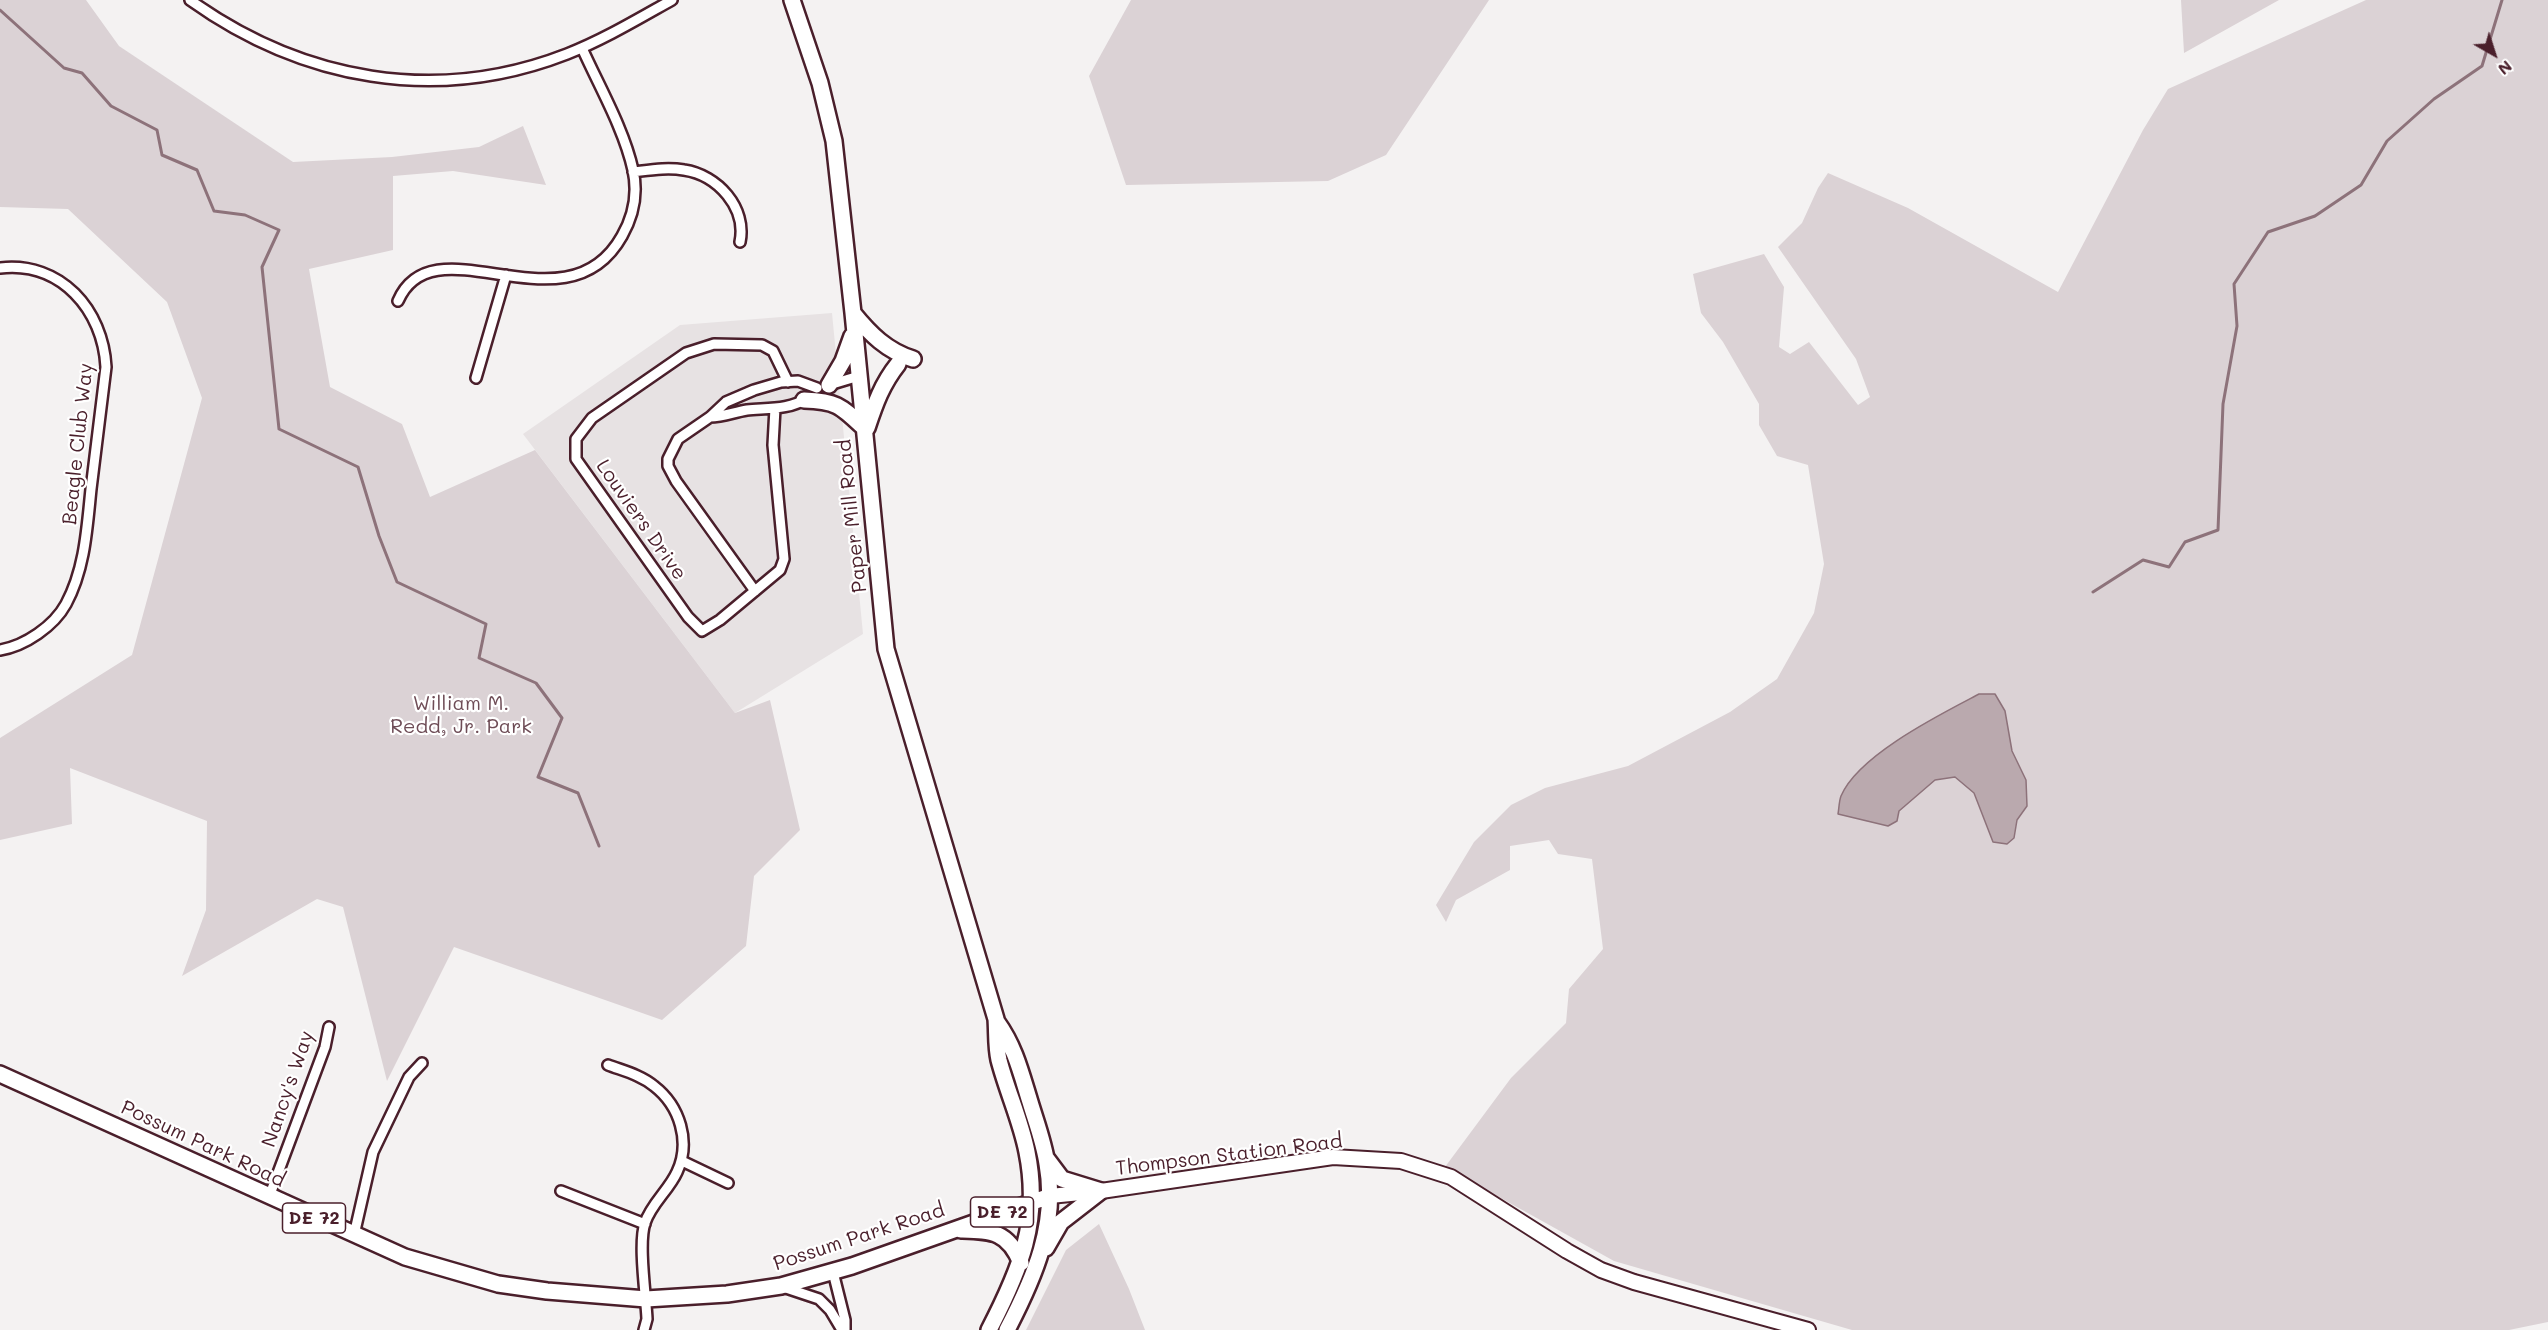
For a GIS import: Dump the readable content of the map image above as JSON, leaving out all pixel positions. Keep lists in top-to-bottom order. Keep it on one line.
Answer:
{"streets":{"main road":["Paper Mill Road","Possum Park Road","DE 72"],"street":["Beagle Club Way","Louviers Drive","Nancy's Way","Thompson Station Road"]},"crossings":[["Paper Mill Road","Possum Park Road"],["Paper Mill Road","Thompson Station Road"],["Nancy's Way","Possum Park Road"],["Possum Park Road","Thompson Station Road"]],"parks":["William M. Redd, Jr. Park"],"north":"bottom right"}
